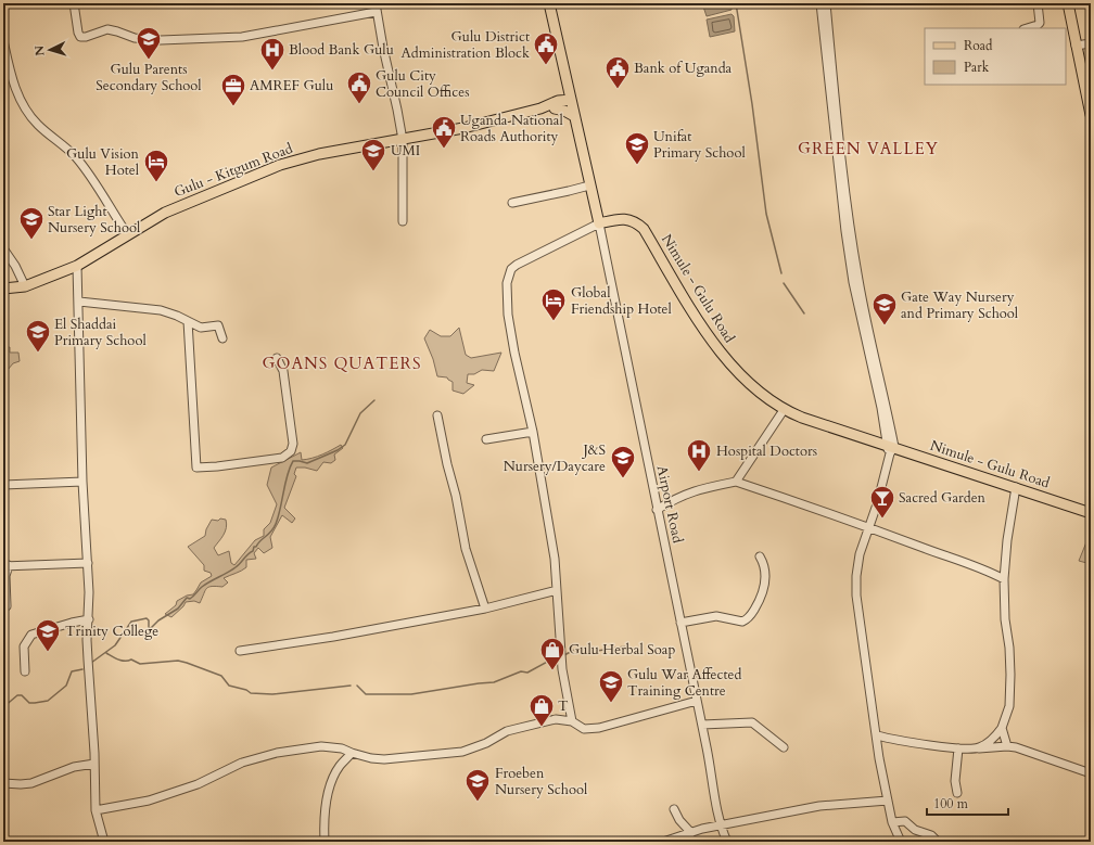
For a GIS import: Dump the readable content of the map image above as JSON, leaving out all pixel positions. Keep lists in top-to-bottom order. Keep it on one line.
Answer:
{"streets":{"main road":["Gulu - Kitgum Road","Nimule - Gulu Road"],"street":["Airport Road"]},"crossings":[["Nimule - Gulu Road","Airport Road"]],"districts":["GREEN VALLEY","GOANS QUATERS"],"places":{"school or university":["Gulu Parents Secondary School","Unifat Primary School","UMI","Star Light Nursery School","Gate Way Nursery and Primary School","El Shaddai Primary School","J&S Nursery/Daycare","Trinity College","Gulu War Affected Training Centre","Froeben Nursery School"],"public building":["Gulu District Administration Block","Bank of Uganda","Gulu City Council Offices","Uganda National Roads Authority"],"hospital":["Blood Bank Gulu","Hospital Doctors"],"office":["AMREF Gulu"],"hotel":["Gulu Vision Hotel","Global Friendship Hotel"],"bar":["Sacred Garden"],"shop":["Gulu Herbal Soap","T"]},"legend":["Road","Park"],"scale_bar":"100 m","north":"left"}
